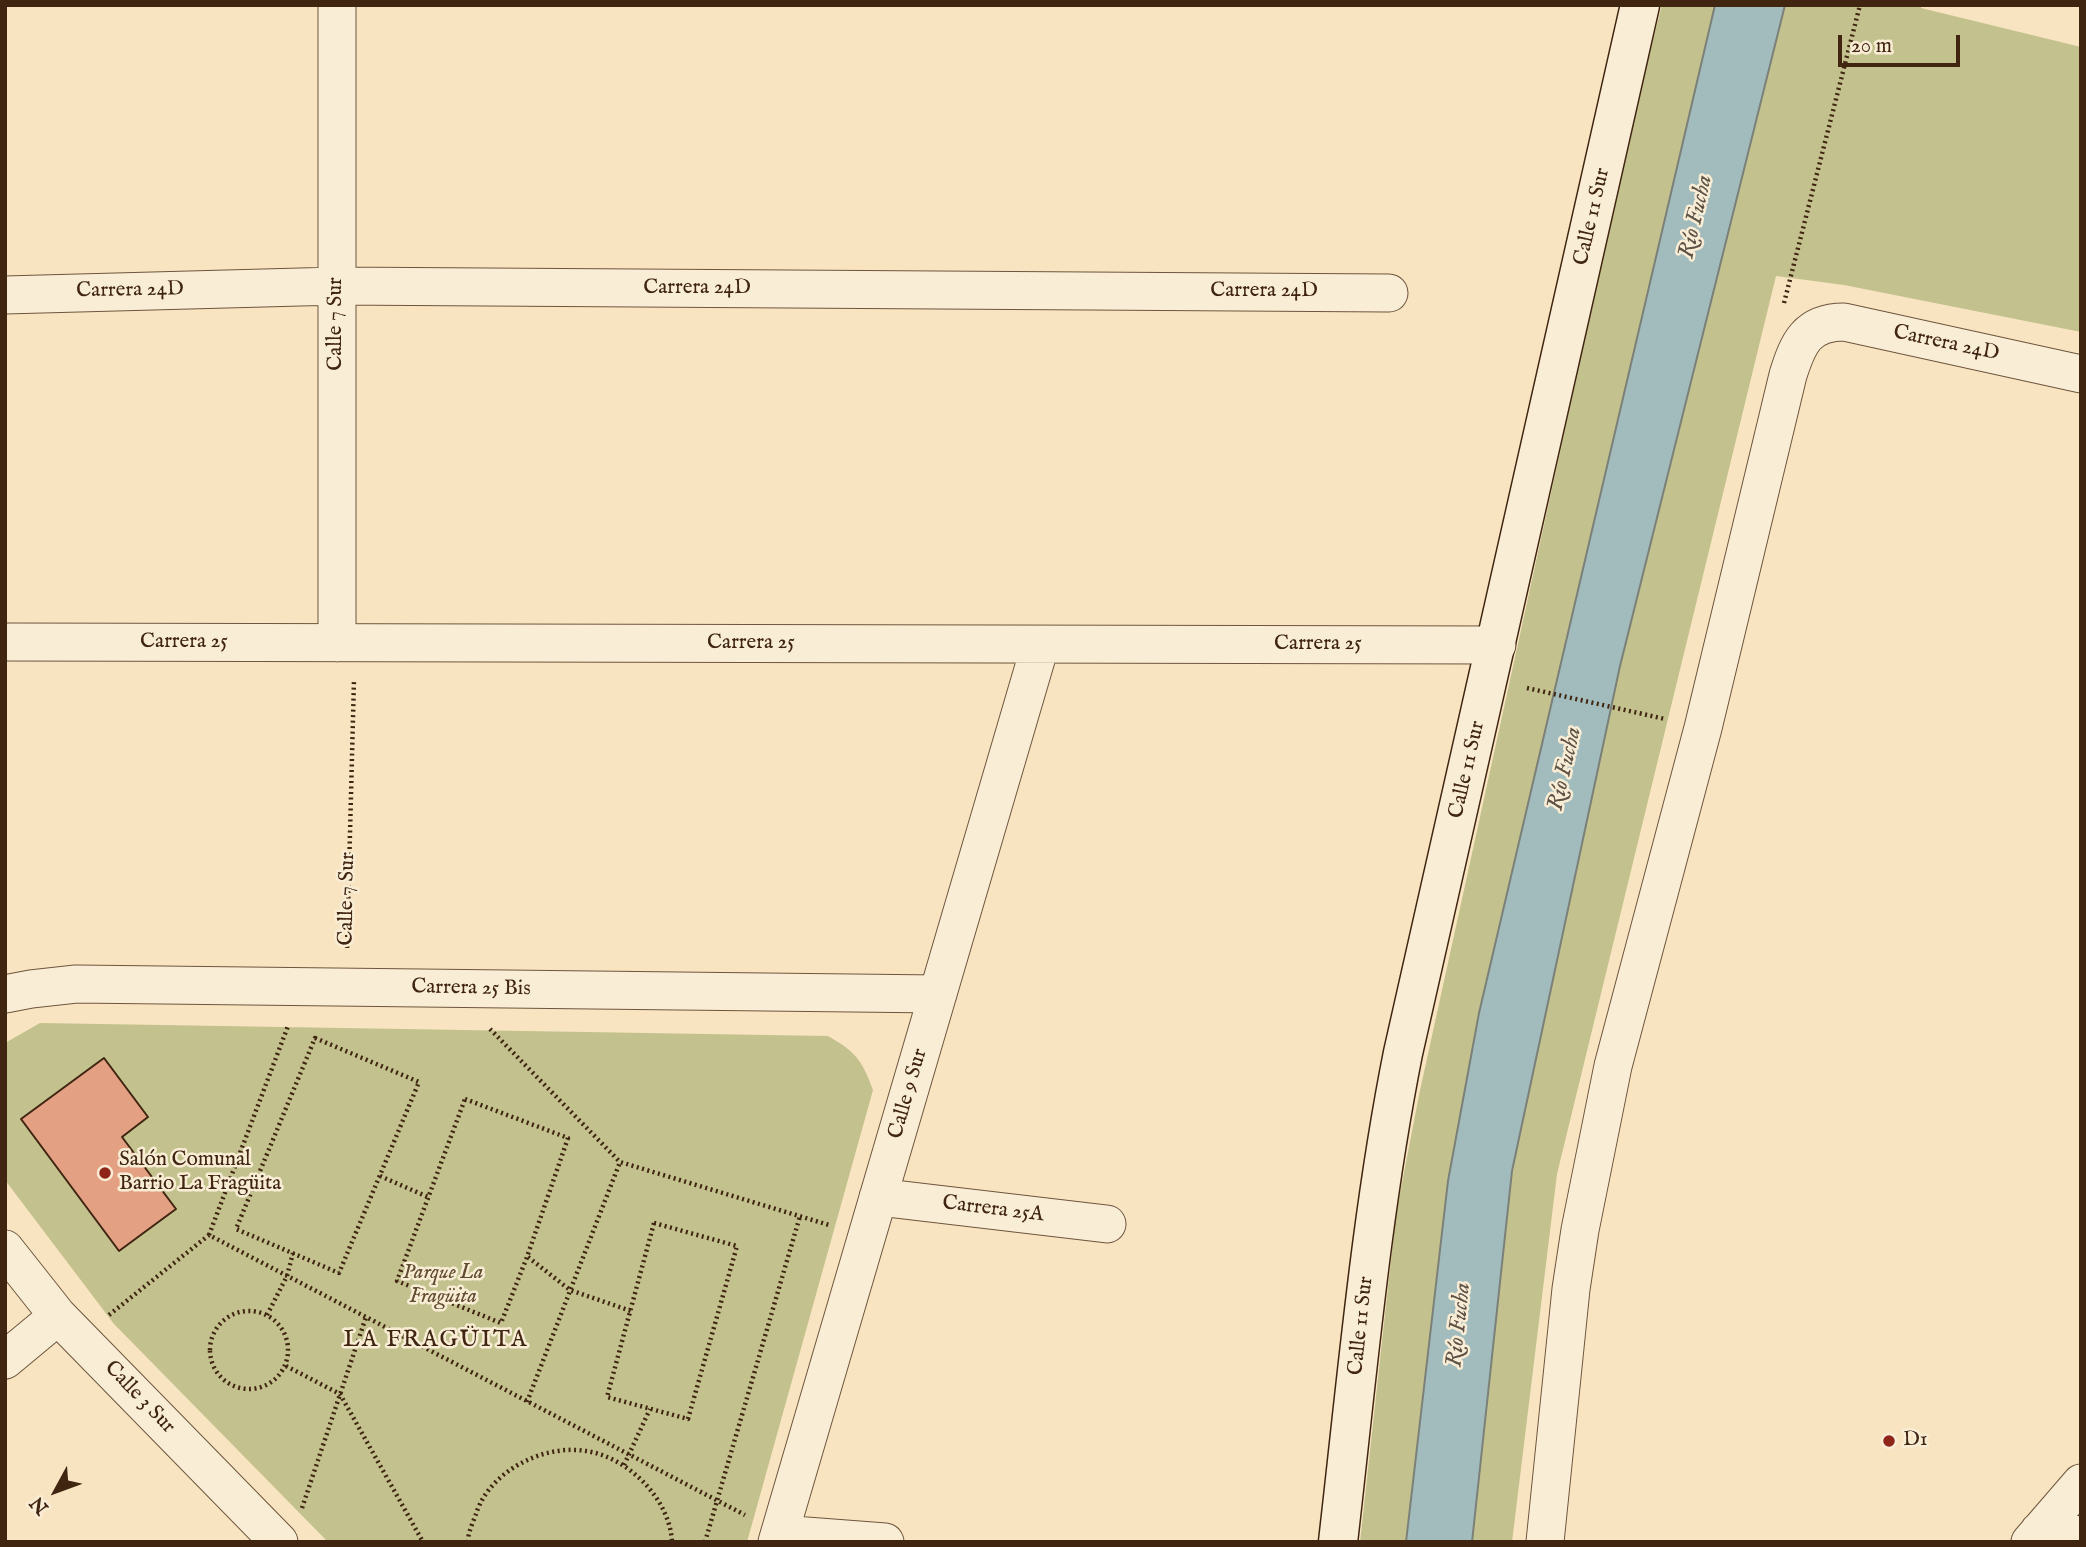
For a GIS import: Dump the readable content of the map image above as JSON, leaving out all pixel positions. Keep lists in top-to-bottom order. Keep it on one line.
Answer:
{"streets":{"street":["Calle 11 Sur","Carrera 24D","Calle 7 Sur","Carrera 25","Carrera 25 Bis","Calle 9 Sur","Carrera 25A","Calle 3 Sur"]},"crossings":[["Calle 11 Sur","Carrera 25"],["Carrera 24D","Calle 7 Sur"],["Calle 7 Sur","Carrera 25"],["Calle 7 Sur","Carrera 25 Bis"],["Carrera 25","Calle 9 Sur"],["Carrera 25 Bis","Calle 9 Sur"],["Calle 9 Sur","Carrera 25A"]],"districts":["LA FRAGÜITA"],"water":["Río Fucha"],"parks":["Parque La Fragüita"],"places":["Salón Comunal Barrio La Fragüita","D1"],"scale_bar":"20 m","north":"bottom left"}
